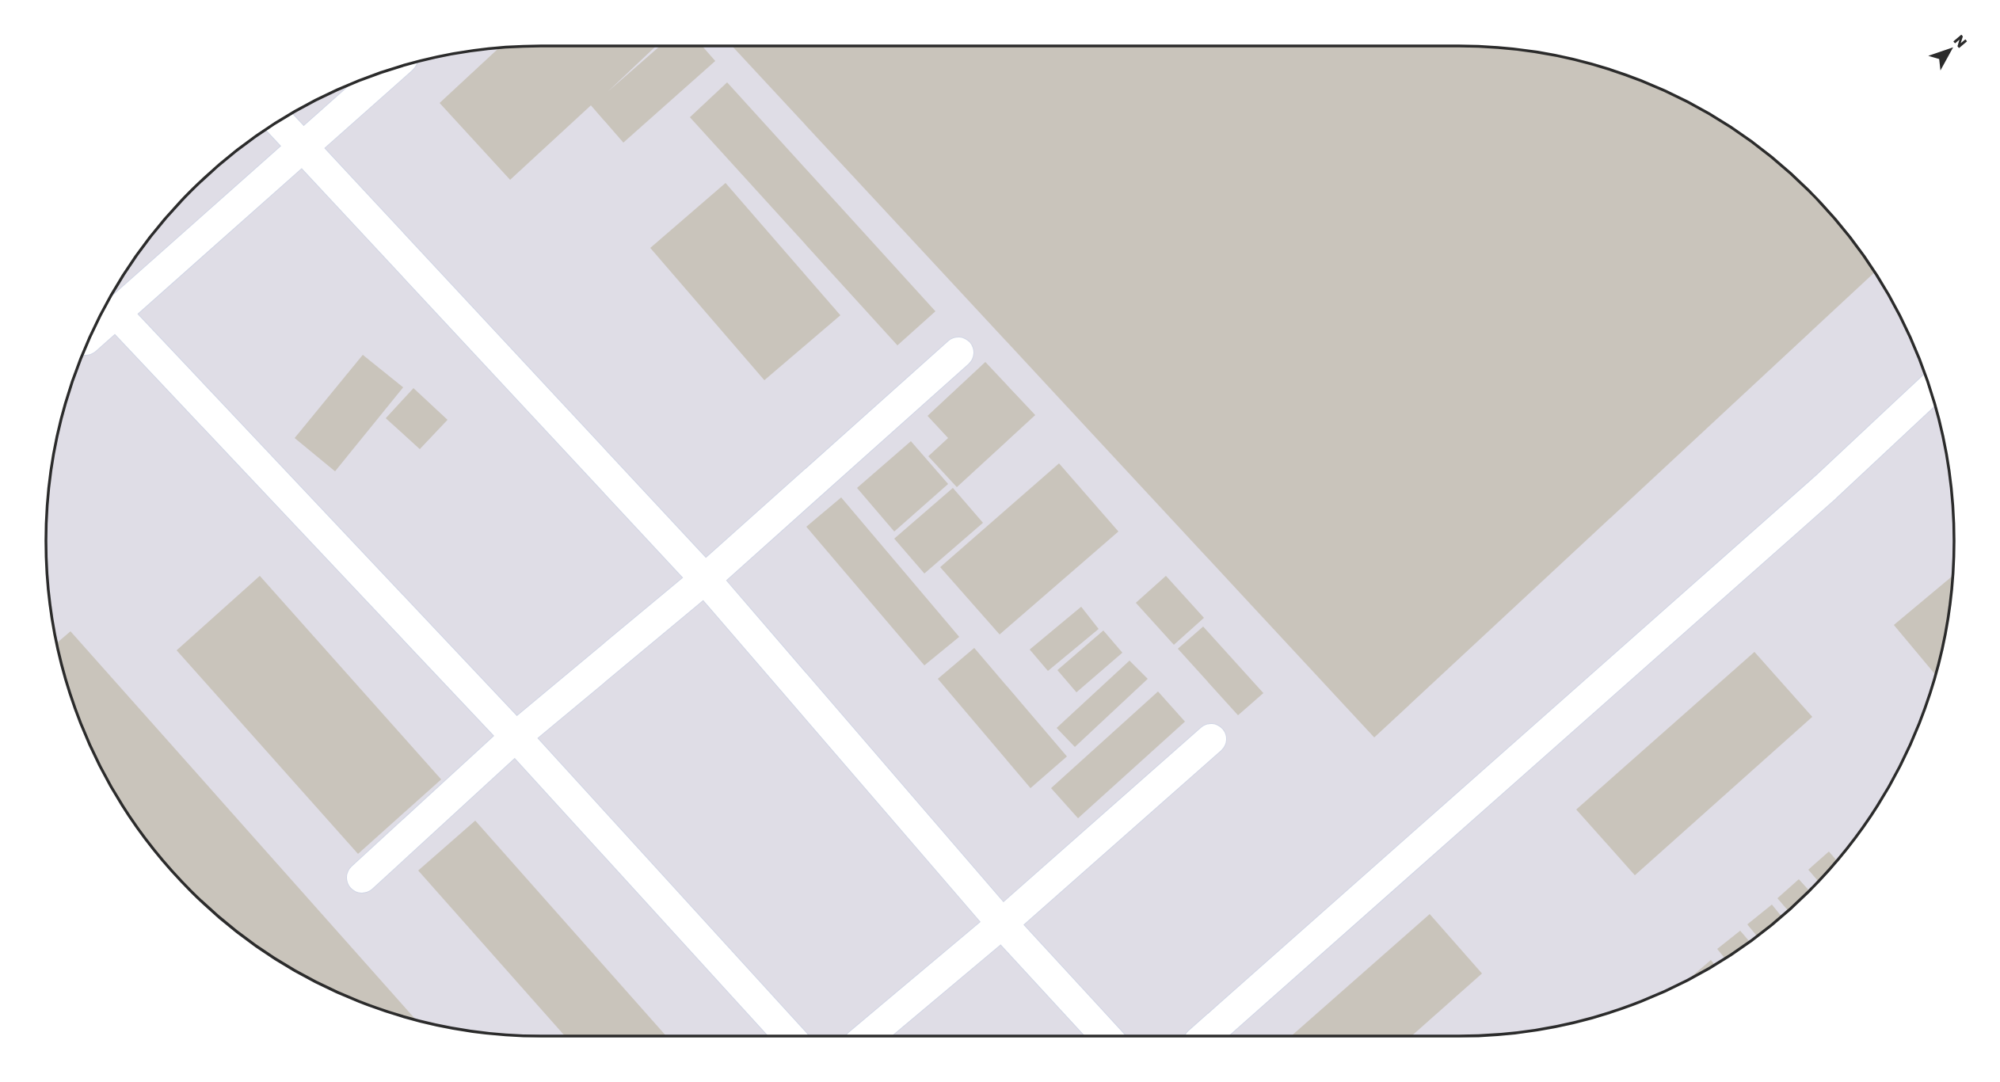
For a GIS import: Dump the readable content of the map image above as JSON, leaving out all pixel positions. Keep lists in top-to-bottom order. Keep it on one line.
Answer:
{"north":"top right"}
